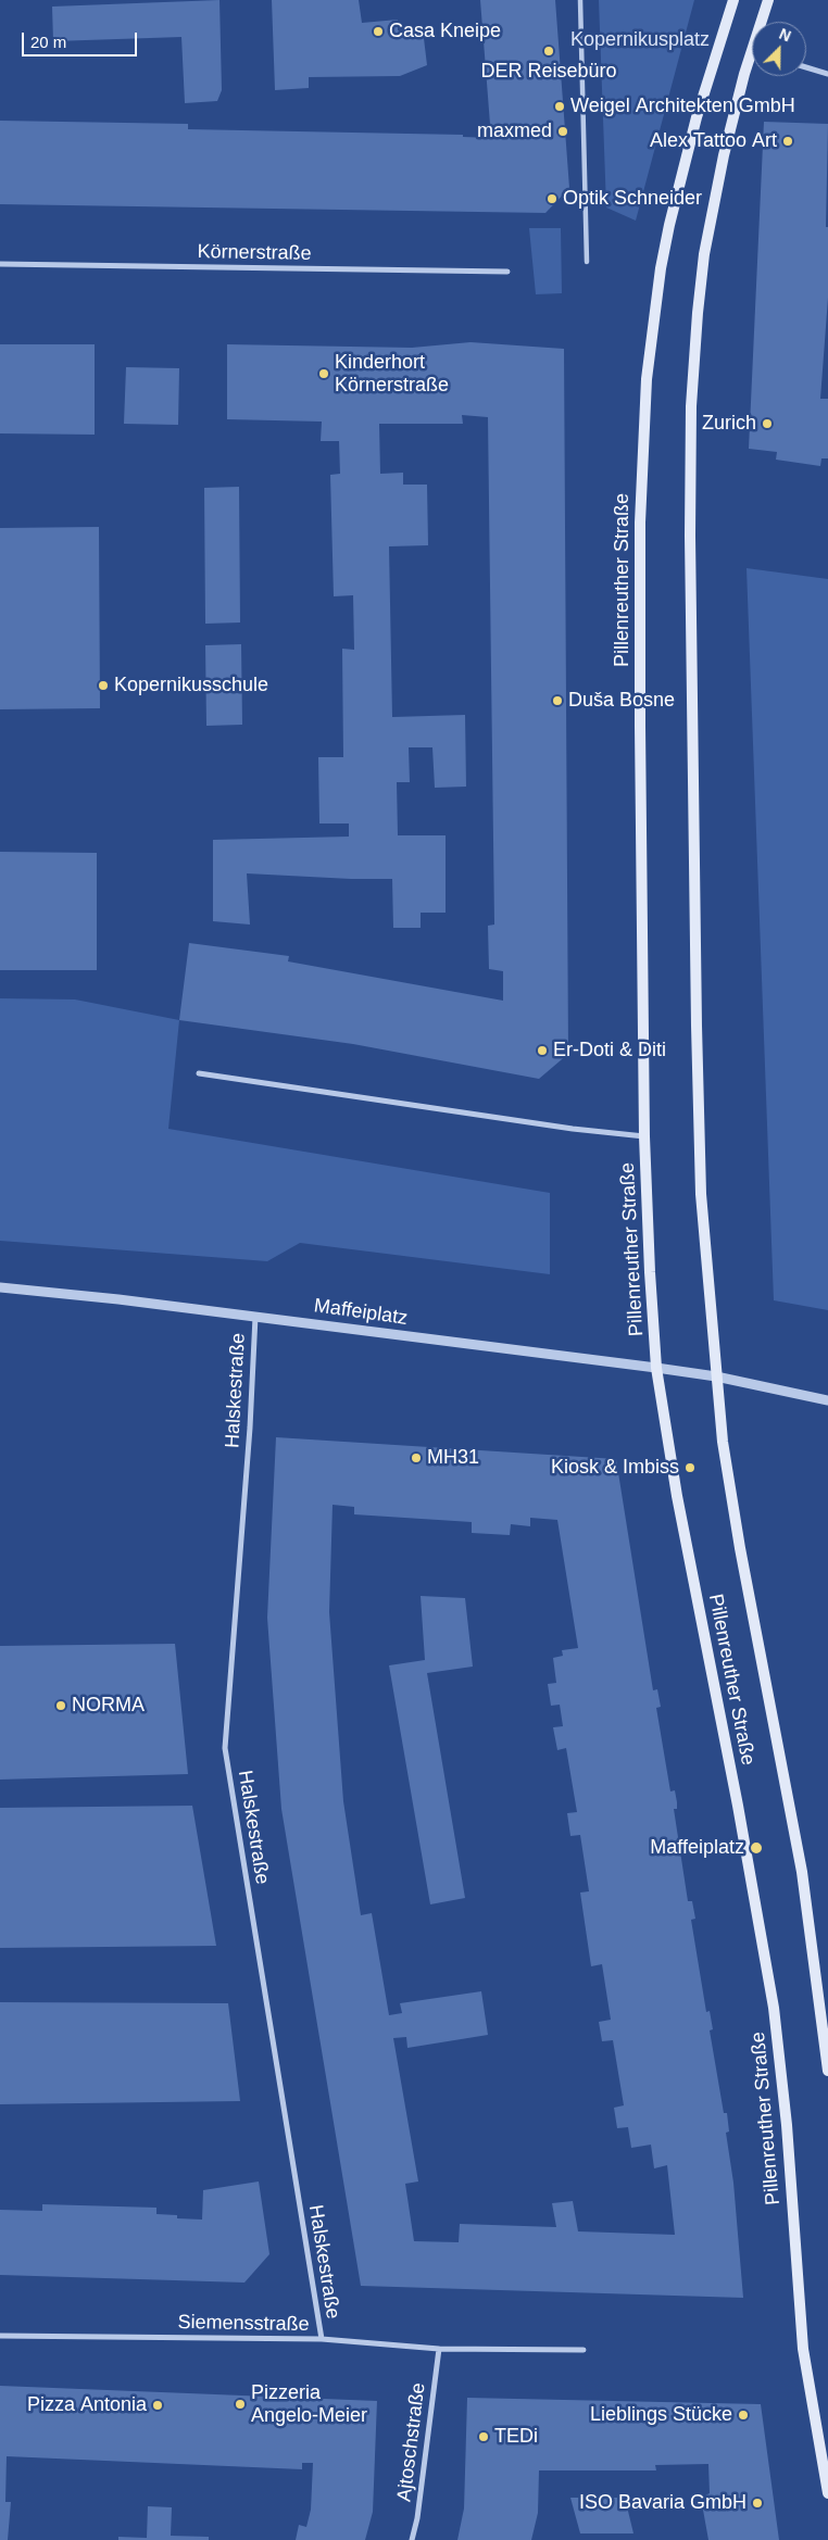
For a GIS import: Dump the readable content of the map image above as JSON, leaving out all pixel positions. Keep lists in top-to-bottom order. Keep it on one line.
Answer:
{"streets":{"main road":["Pillenreuther Straße"],"street":["Körnerstraße","Maffeiplatz","Halskestraße","Siemensstraße","Ajtoschstraße"]},"crossings":[["Pillenreuther Straße","Maffeiplatz"],["Maffeiplatz","Halskestraße"],["Halskestraße","Siemensstraße"],["Siemensstraße","Ajtoschstraße"]],"parks":["Kopernikusplatz"],"places":["Casa Kneipe","DER Reisebüro","Weigel Architekten GmbH","maxmed","Alex Tattoo Art","Optik Schneider","Kinderhort Körnerstraße","Zurich","Kopernikusschule","Duša Bosne","Er-Doti & Diti","MH31","Kiosk & Imbiss","NORMA","Maffeiplatz","Pizzeria Angelo-Meier","Pizza Antonia","Lieblings Stücke","TEDi","ISO Bavaria GmbH"],"scale_bar":"20 m","north":"top right"}
